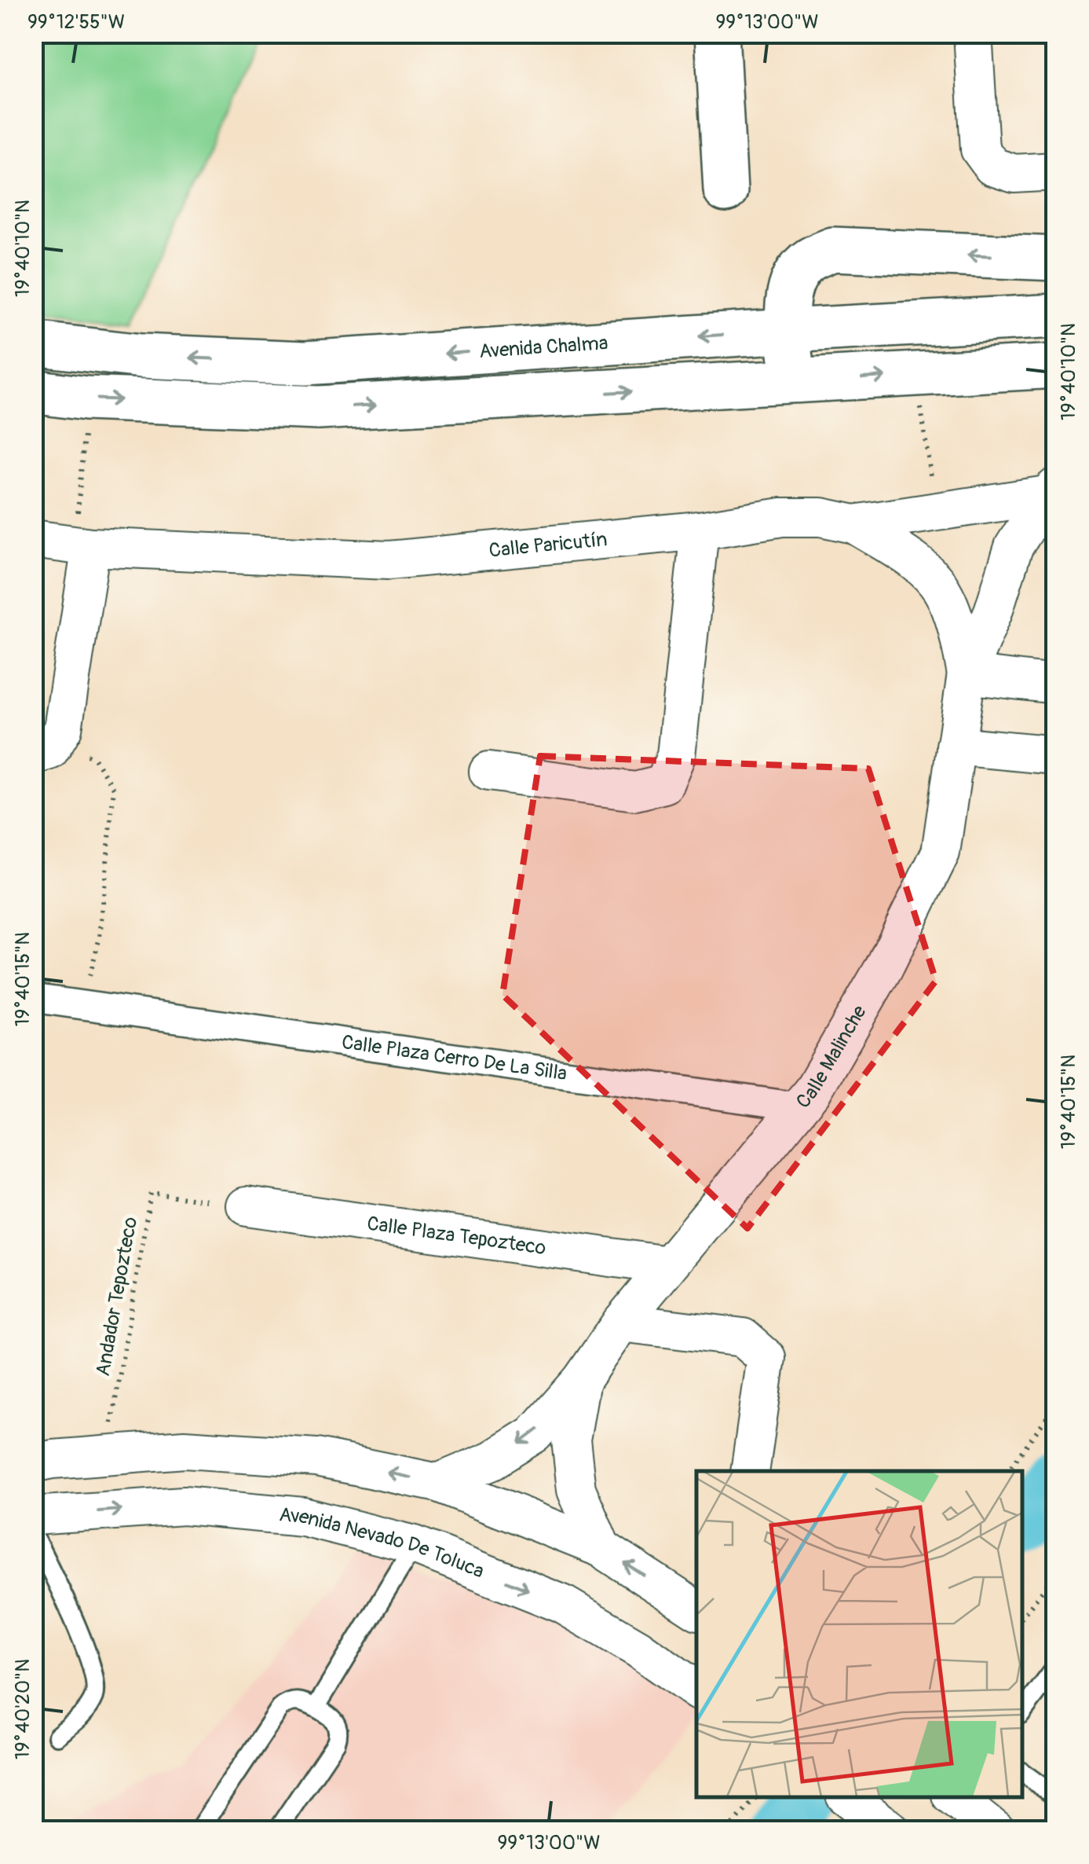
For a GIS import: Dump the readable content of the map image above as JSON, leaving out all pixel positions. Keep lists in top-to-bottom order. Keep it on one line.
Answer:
{"streets":{"main road":["Avenida Chalma"],"street":["Calle Paricutín","Calle Malinche","Calle Plaza Cerro De La Silla","Calle Plaza Tepozteco","Avenida Nevado De Toluca"],"path":["Andador Tepozteco"]},"crossings":[["Calle Paricutín","Calle Malinche"],["Calle Malinche","Calle Plaza Cerro De La Silla"],["Calle Malinche","Calle Plaza Tepozteco"],["Calle Plaza Tepozteco","Andador Tepozteco"]],"coordinates":["99°12'55\"W","99°13'00\"W","19°40'10\"N","19°40'15\"N","19°40'20\"N"]}
